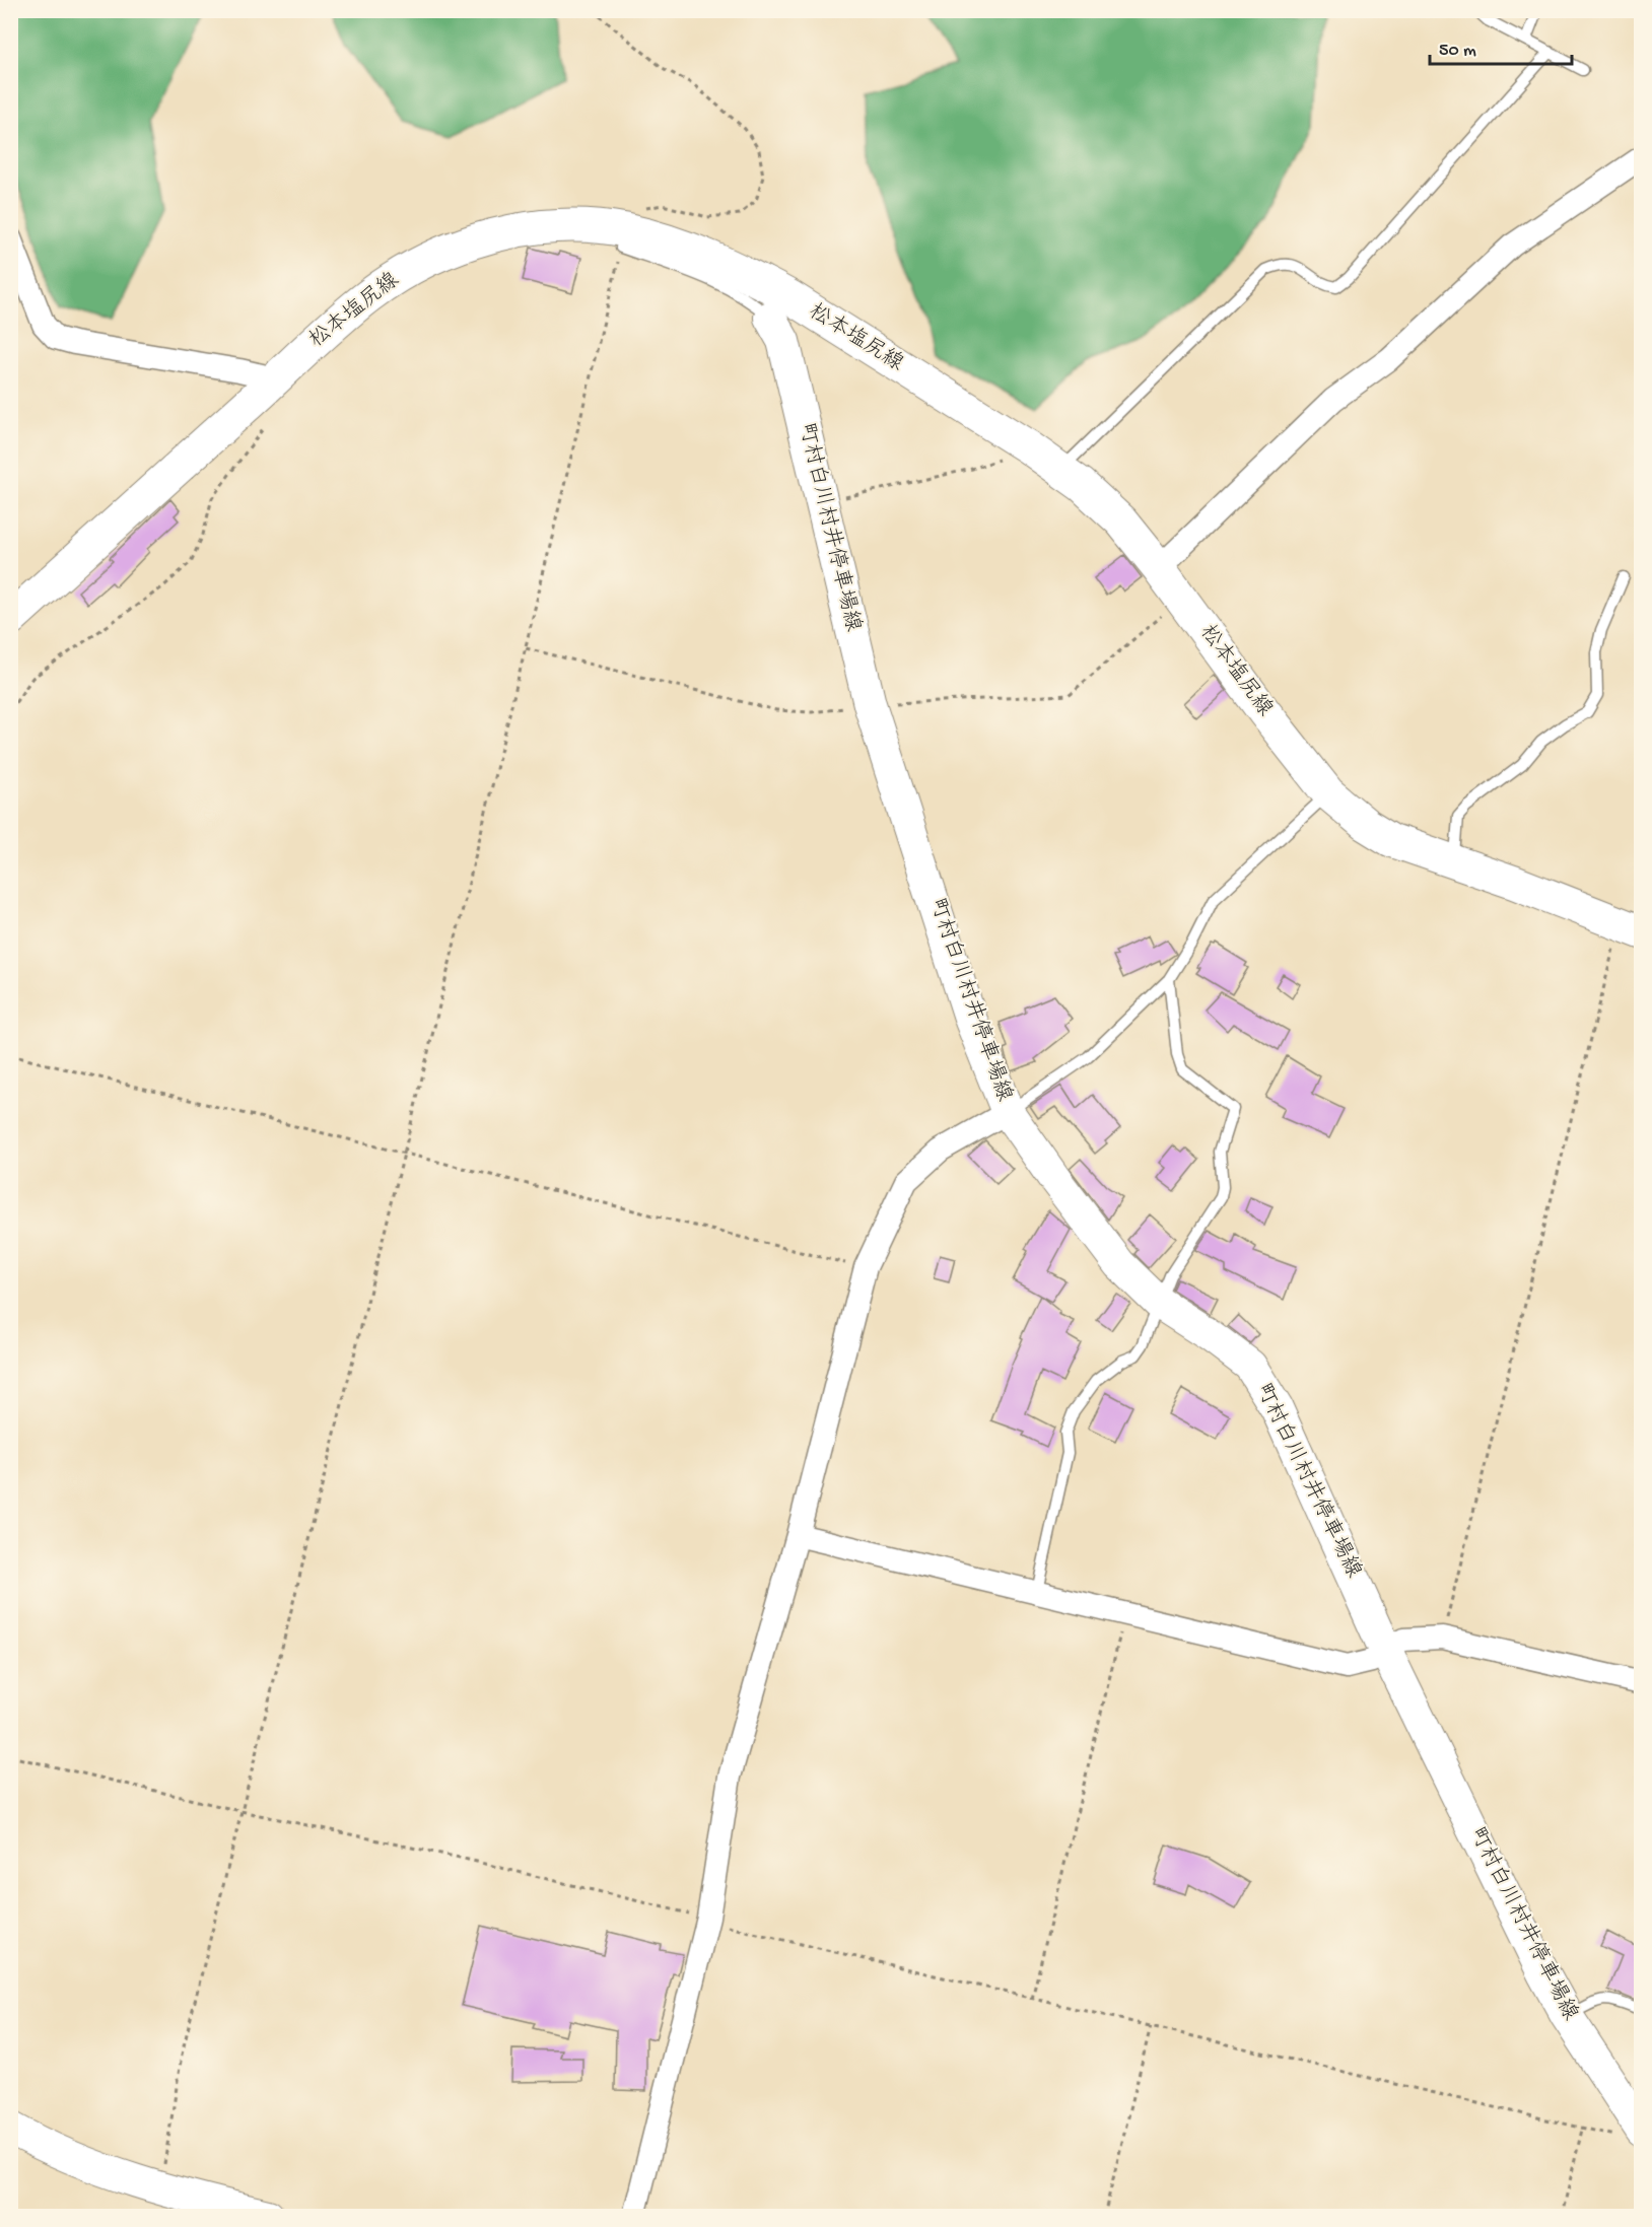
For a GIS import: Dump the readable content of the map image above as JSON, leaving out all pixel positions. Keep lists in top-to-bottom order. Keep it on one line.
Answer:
{"streets":{"main road":["松本塩尻線","町村白川村井停車場線"]},"crossings":[["松本塩尻線","町村白川村井停車場線"]],"scale_bar":"50 m"}
